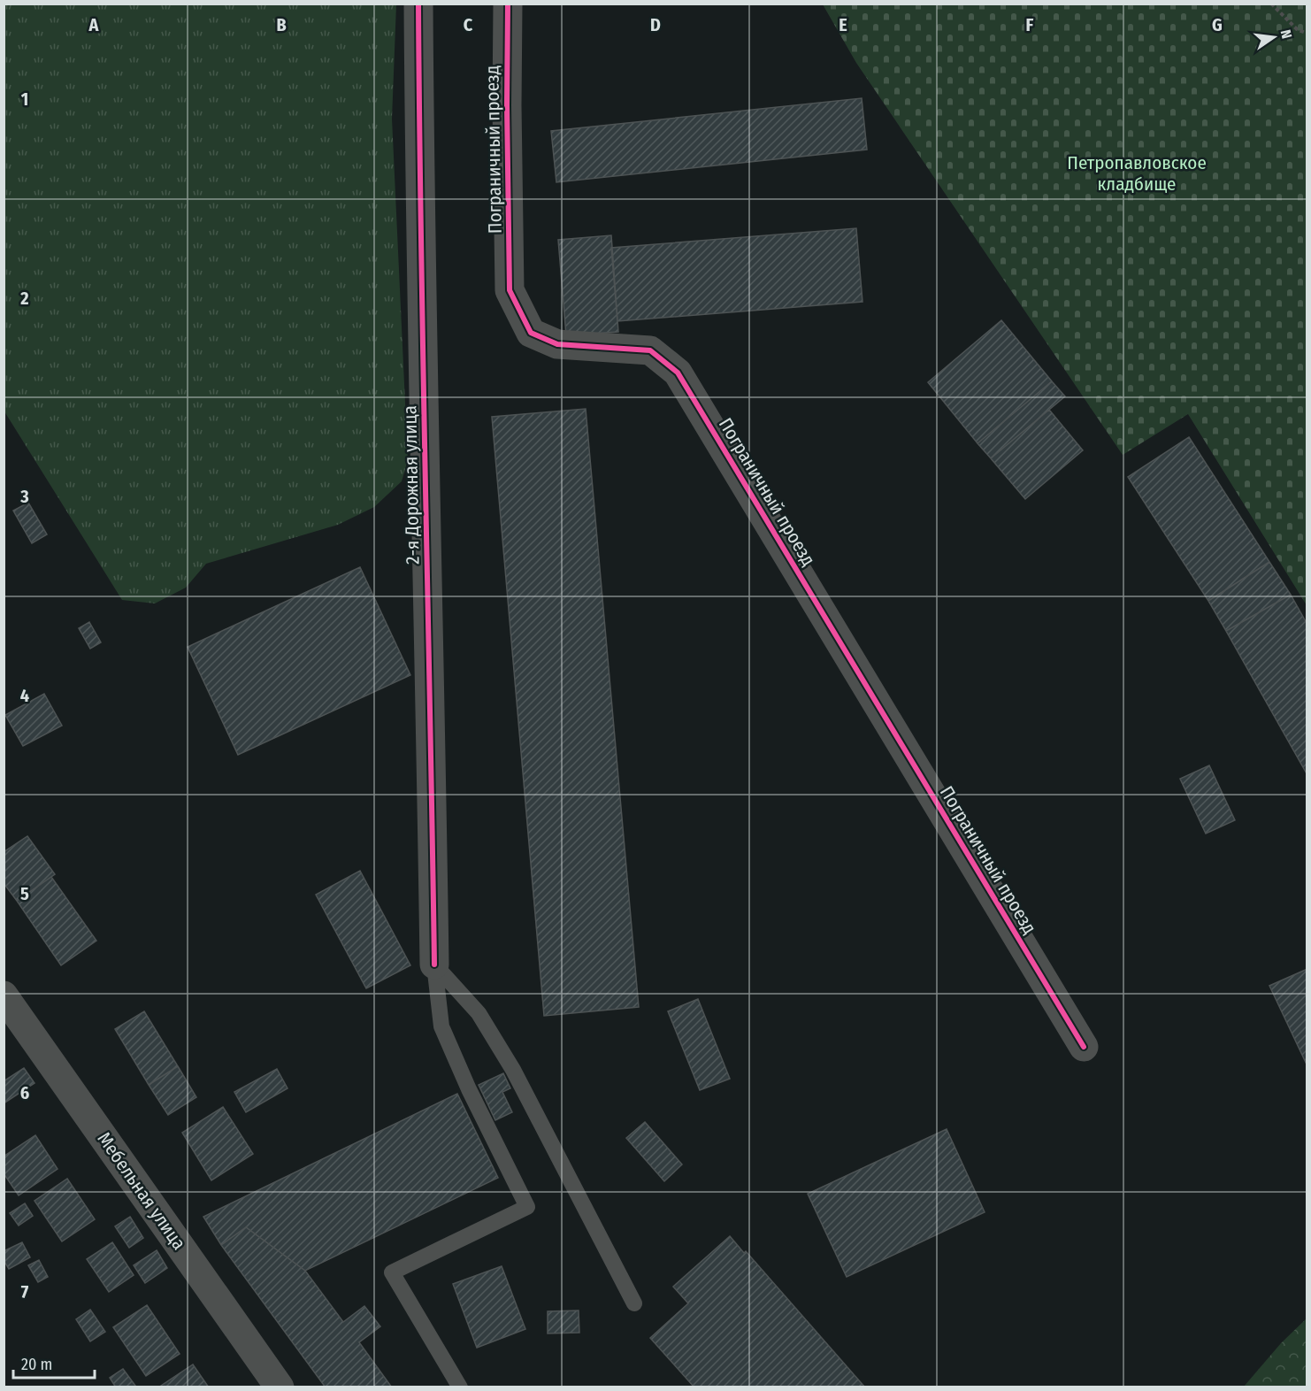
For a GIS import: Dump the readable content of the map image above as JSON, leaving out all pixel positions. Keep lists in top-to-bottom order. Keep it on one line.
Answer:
{"streets":{"street":["Пограничный проезд","2-я Дорожная улица","Мебельная улица"]},"parks":["Петропавловское кладбище"],"scale_bar":"20 m","north":"right","grid":{"columns":["A","B","C","D","E","F","G"],"rows":["1","2","3","4","5","6","7"]}}
